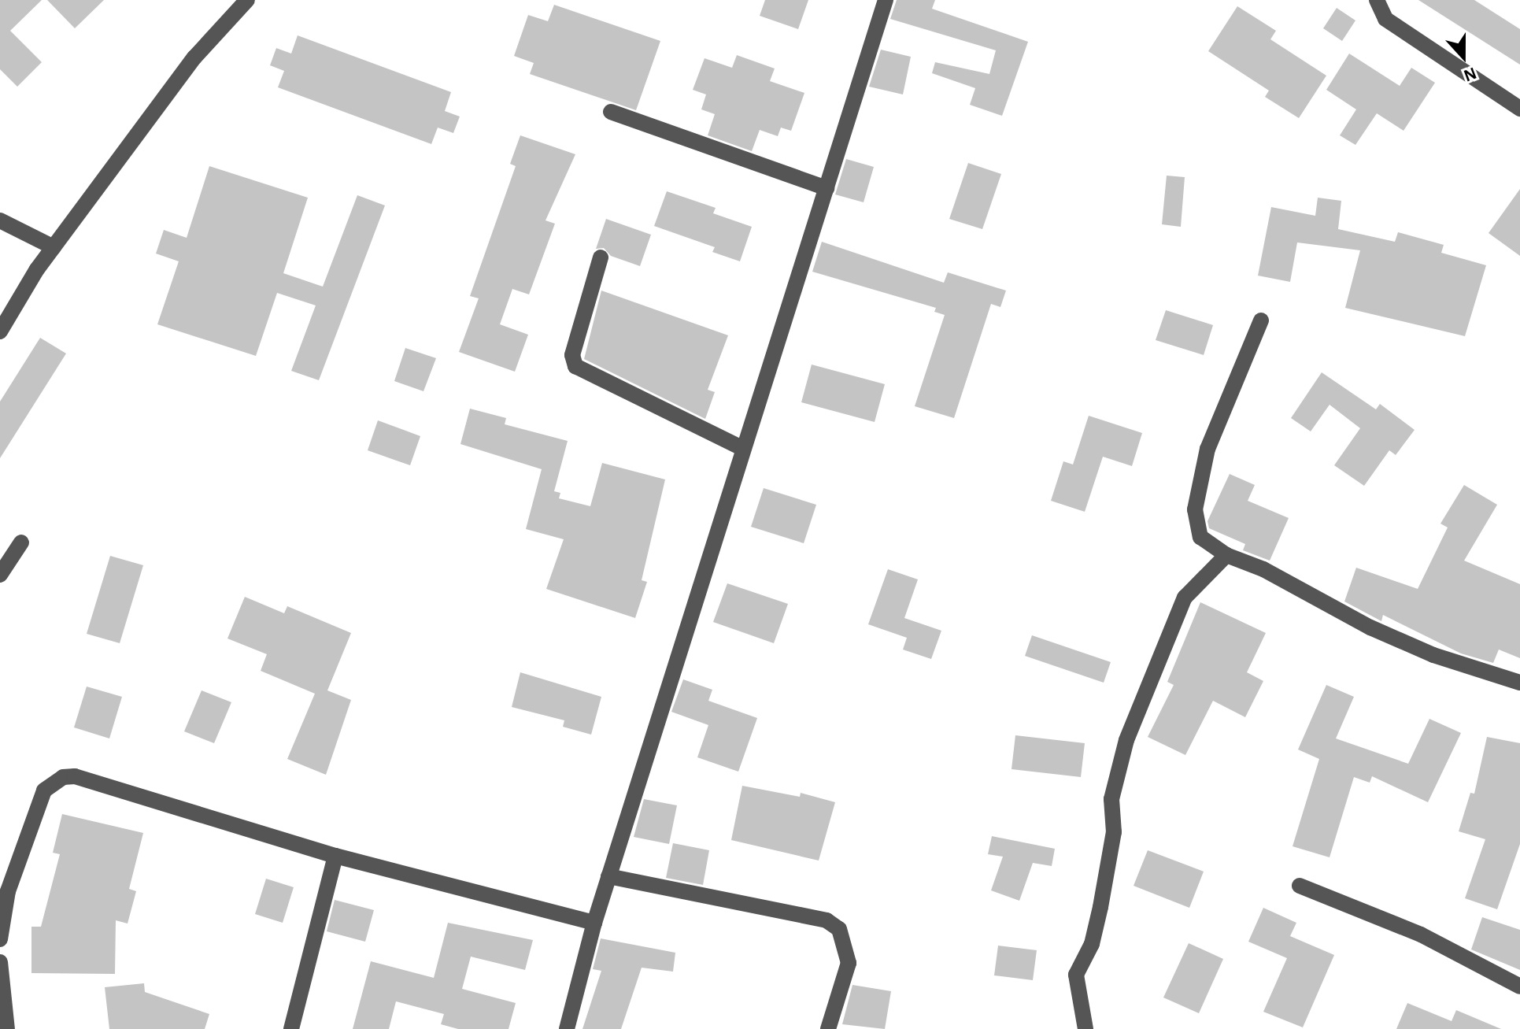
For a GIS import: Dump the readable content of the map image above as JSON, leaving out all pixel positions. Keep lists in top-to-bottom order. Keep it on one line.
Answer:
{"north":"bottom"}
